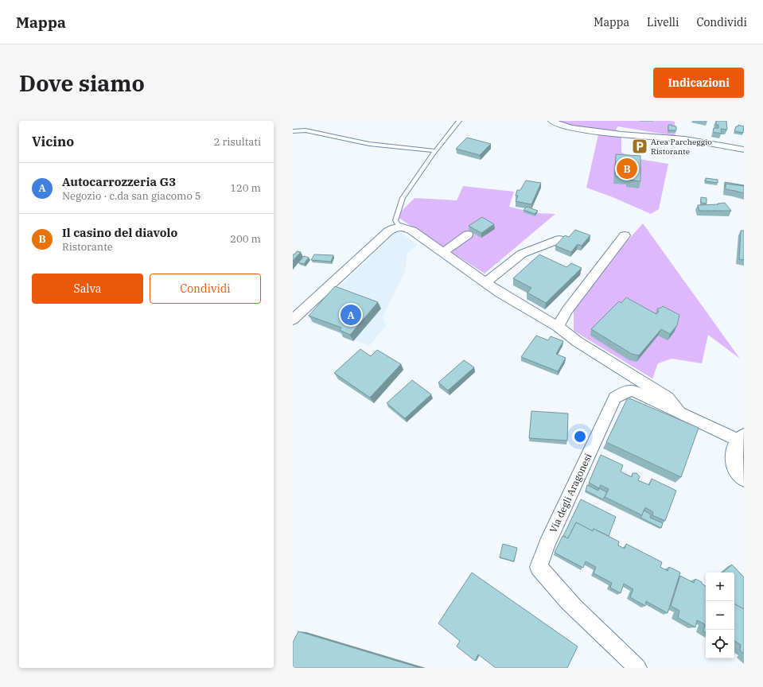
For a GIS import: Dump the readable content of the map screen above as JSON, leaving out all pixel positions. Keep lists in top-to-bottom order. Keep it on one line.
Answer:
{"streets":{"street":["Via degli Aragonesi"]},"places":{"parking":["Area Parcheggio Ristorante"]},"page":{"header":"Mappa","nav":["Mappa","Livelli","Condividi"],"buttons":["Indicazioni",["Salva","Condividi"]],"title":"Dove siamo","heading":["Vicino","2 risultati"],"pins":["B","A"],"list":[{"mark":"A","name":"Autocarrozzeria G3","note":"Negozio · c.da san giacomo 5","value":"120 m"},{"mark":"B","name":"Il casino del diavolo","note":"Ristorante","value":"200 m"}],"map_buttons":["+","−"]}}
